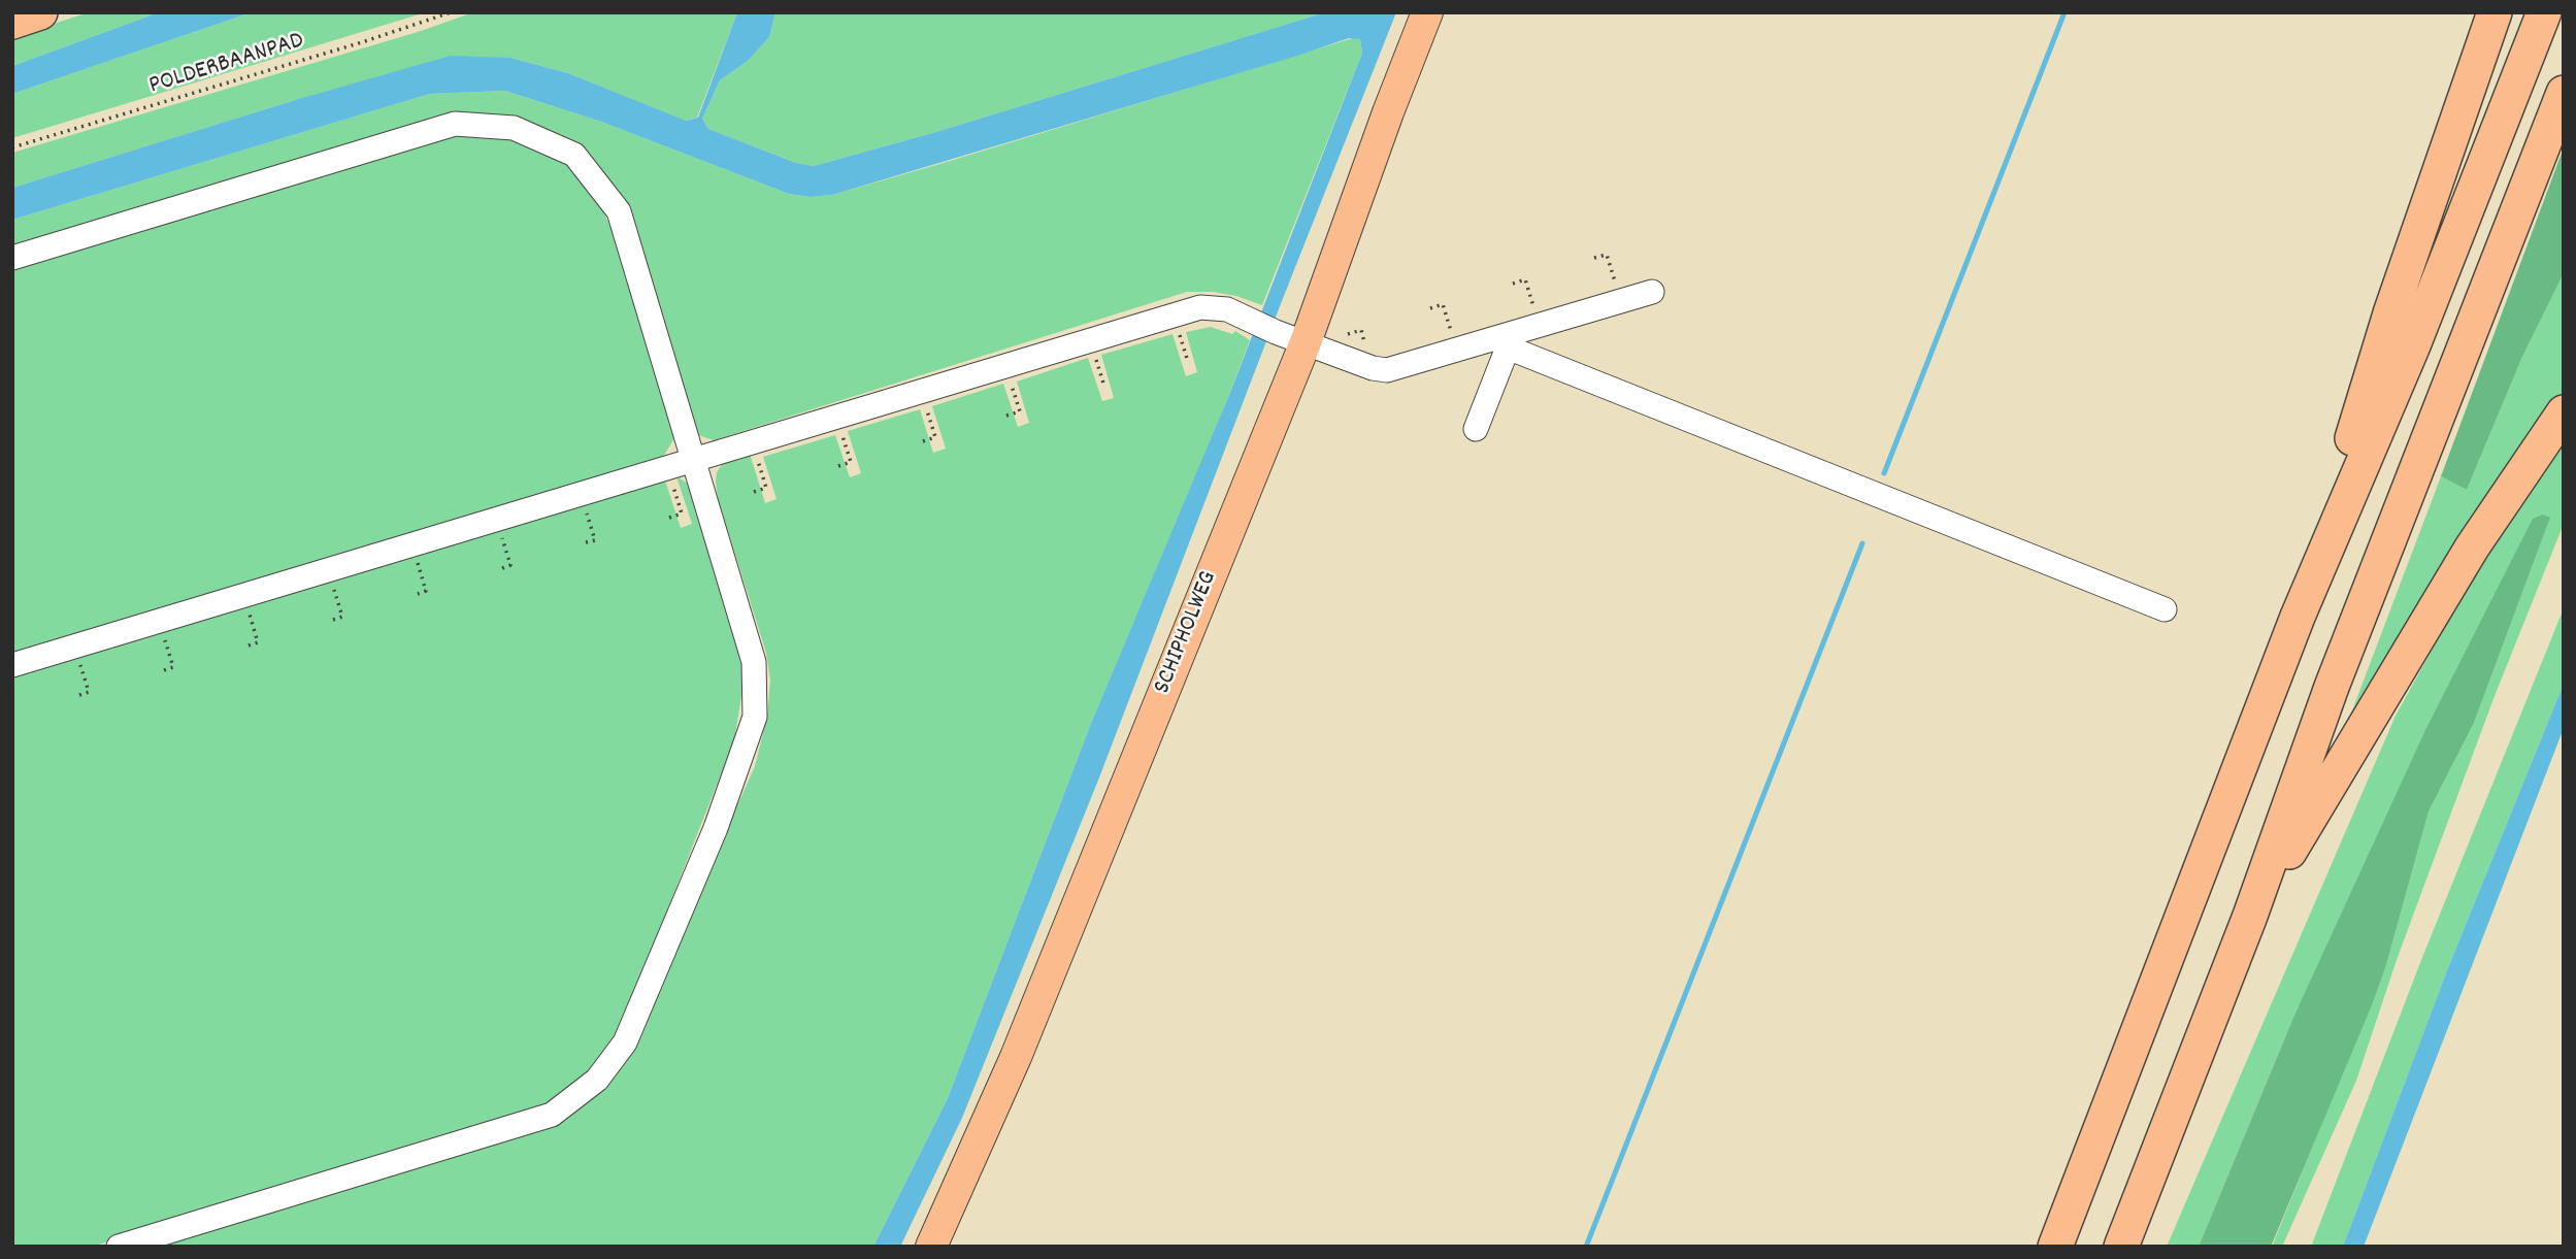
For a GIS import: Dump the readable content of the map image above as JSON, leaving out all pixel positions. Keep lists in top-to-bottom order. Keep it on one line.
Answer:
{"streets":{"main road":["SCHIPHOLWEG"],"path":["POLDERBAANPAD"]}}
